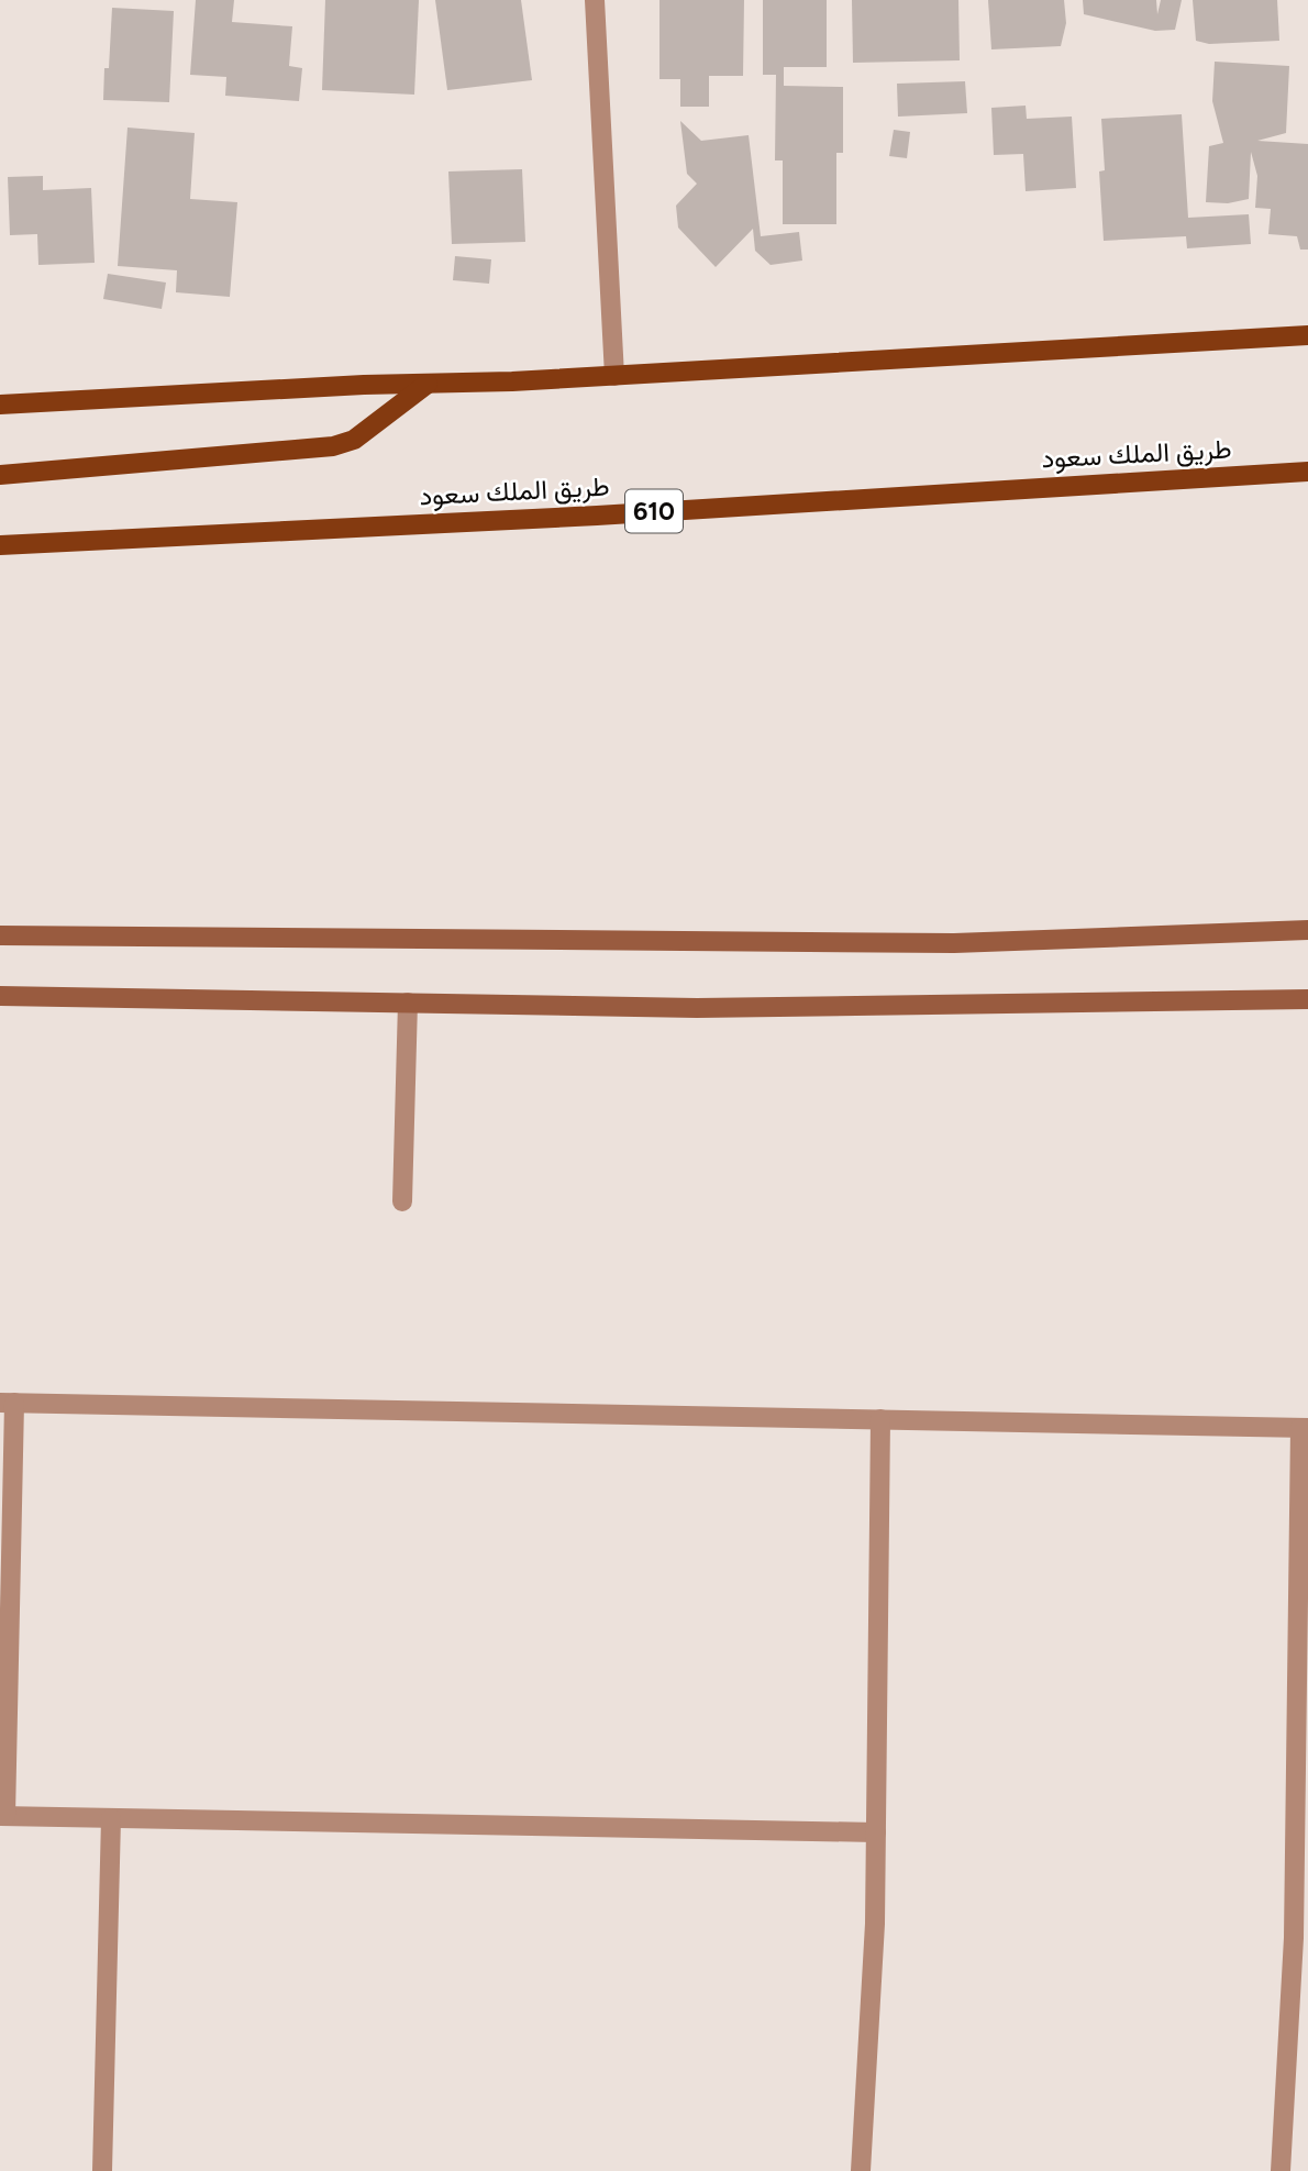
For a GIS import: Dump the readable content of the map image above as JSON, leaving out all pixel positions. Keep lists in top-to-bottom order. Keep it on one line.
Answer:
{"streets":{"main road":["طريق الملك سعود","610"]}}
